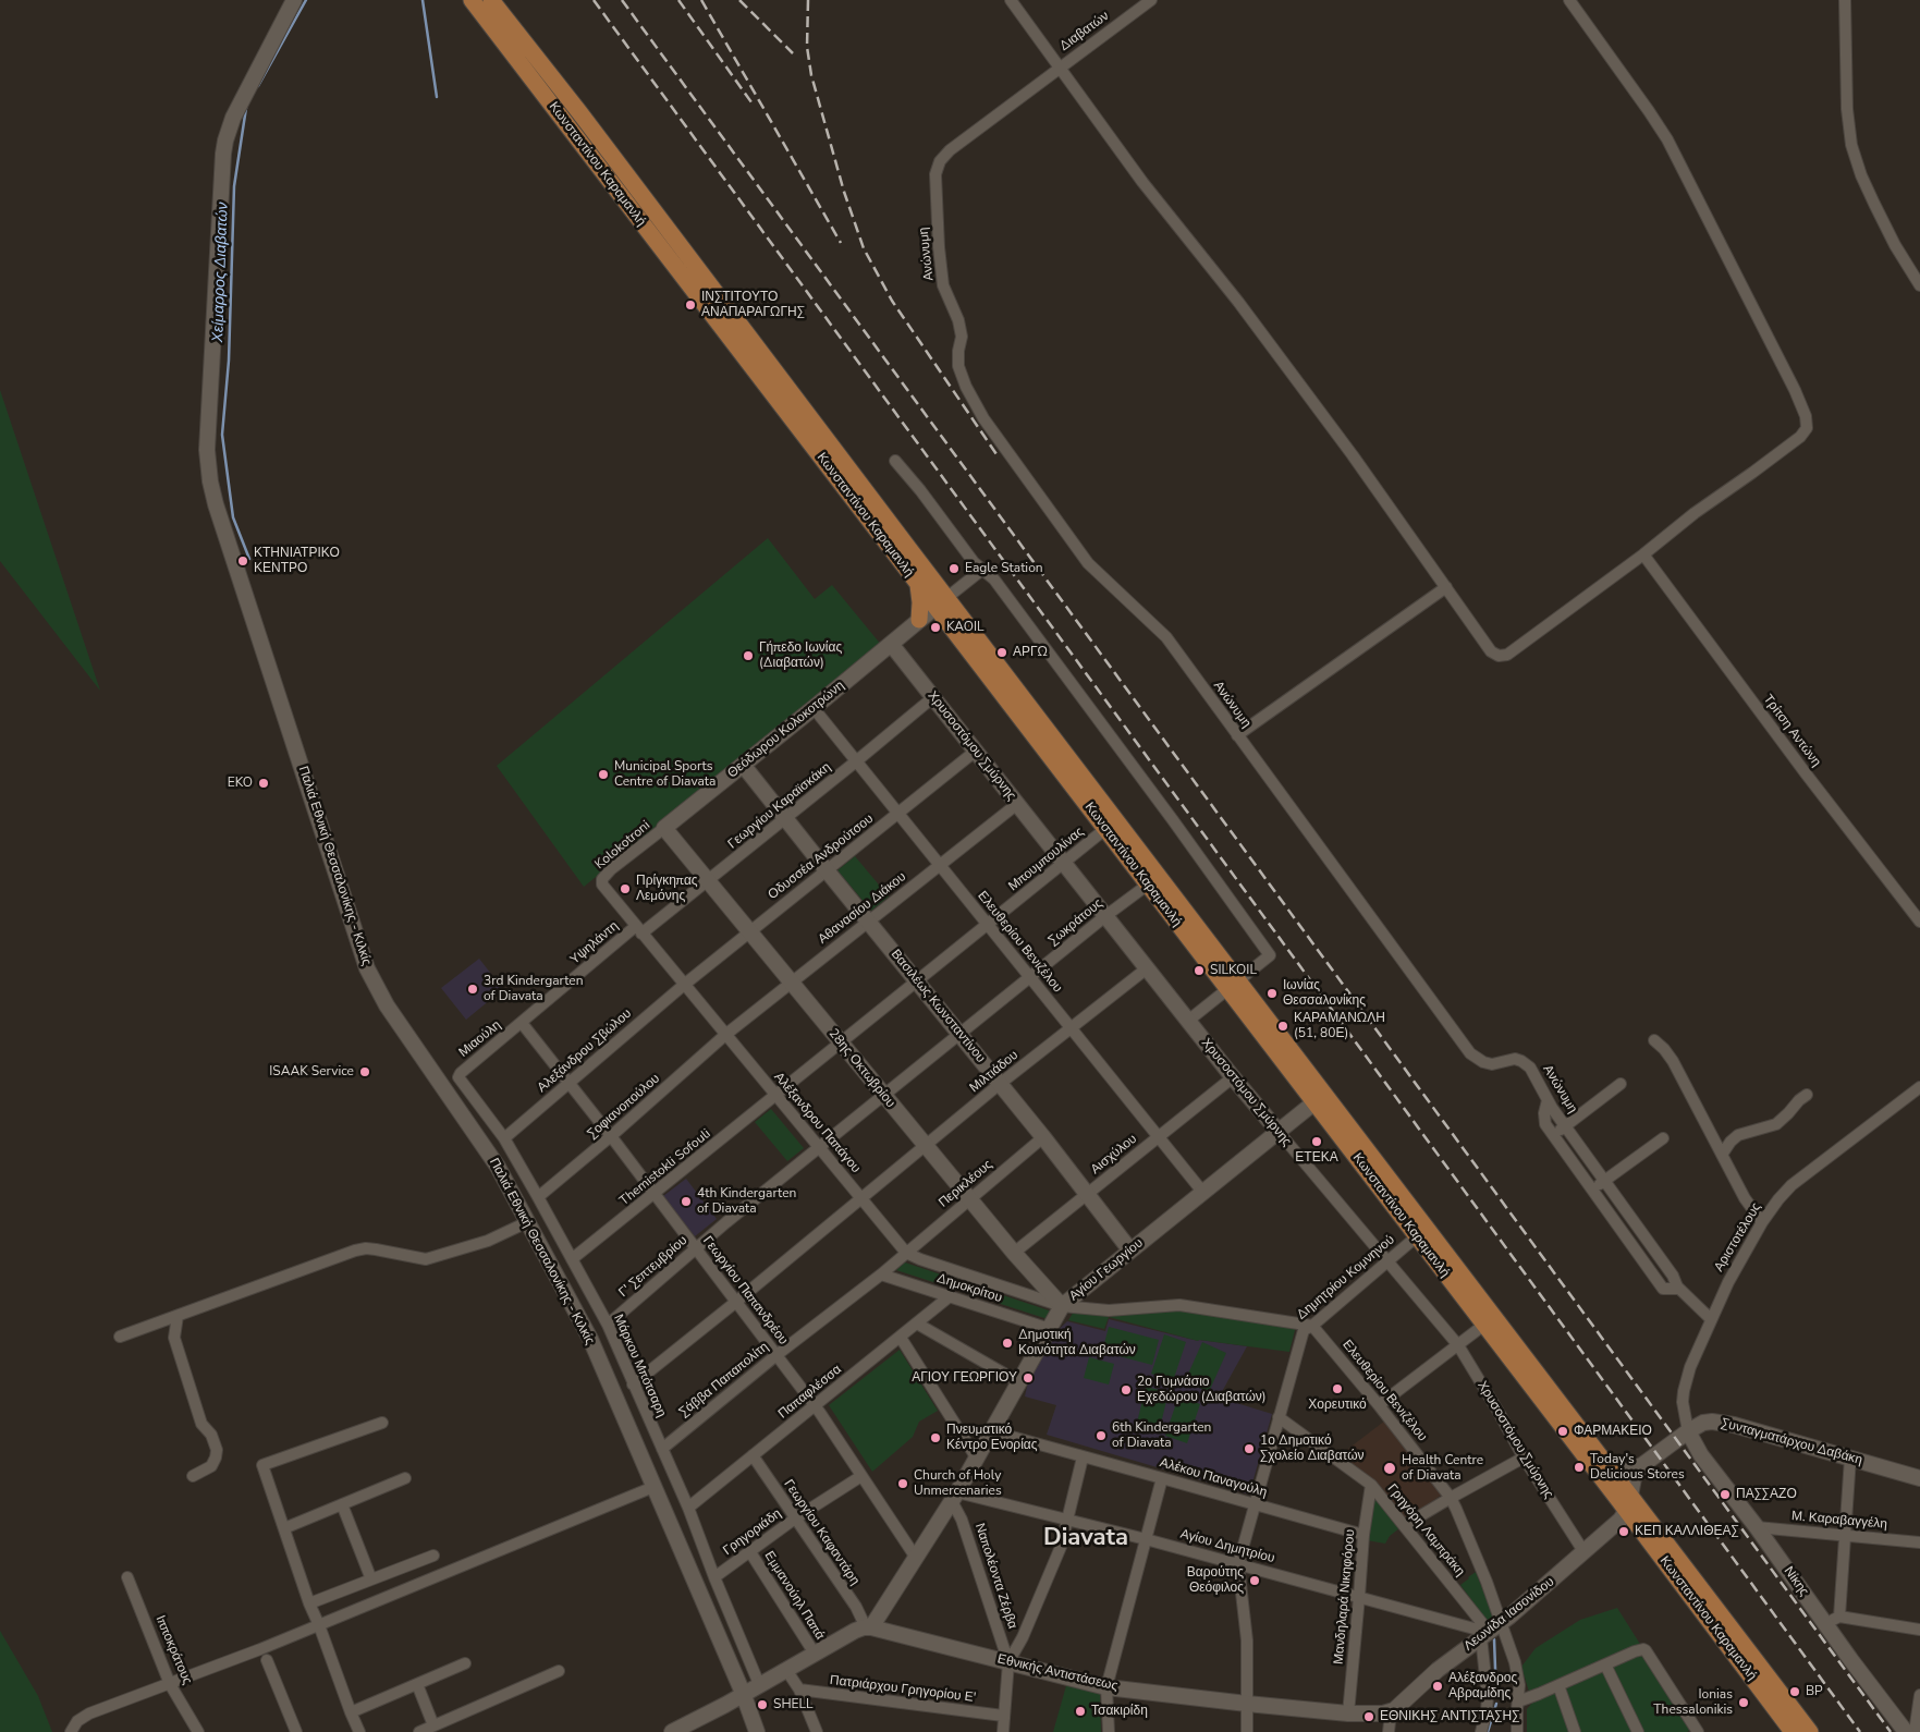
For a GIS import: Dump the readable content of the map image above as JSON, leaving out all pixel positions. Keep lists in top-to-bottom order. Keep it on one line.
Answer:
{"streets":{"main road":["Κωνσταντίνου Καραμανλή"],"street":["Διαβατών","Ανώνυμη","Θεόδωρου Κολοκοτρώνη","Τρίτση Αντώνη","Χρυσοστόμου Σμύρνης","Γεωργίου Καραϊσκάκη","Kolokotroni","Οδυσσέα Ανδρούτσου","Μπουμπουλίνας","Παλιά Εθνική Θεσσαλονίκης - Κιλκίς","Αθανασίου Διάκου","Σωκράτους","Ελευθερίου Βενιζέλου","Υψηλάντη","Βασιλέως Κωνσταντίνου","Μιαούλη","Αλεξάνδρου Σβώλου","28ης Οκτωβρίου","Μιλτιάδου","Σοφιανοπούλου","Αλέξανδρου Παπάγου","Αισχύλου","Themistokli Sofouli","Περικλέους","Αριστοτέλους","Γ' Σεπτεμβρίου","Αγίου Γεωργίου","Δημητρίου Κομνηνού","Δημοκρίτου","Γεωργίου Παπανδρέου","Μάρκου Μπότσαρη","Σάββα Παπαπολίτη","Παπαφλέσσα","Συνταγματάρχου Δαβάκη","Αλέκου Παναγούλη","Μ. Καραβαγγέλη","Γρηγόρη Λαμπράκη","Γρηγοριάδη","Γεωργίου Καφαντάρη","Αγίου Δημητρίου","Ναπολέοντα Ζέρβα","Νίκης","Εμμανούηλ Παπά","Μανδηλαρά Νικηφόρου","Λεωνίδα Ιασονίδου","Ιπποκράτους","Εθνικής Αντιστάσεως","Πατριάρχου Γρηγορίου Ε'"]},"crossings":[["Διαβατών","Ανώνυμη"],["Κωνσταντίνου Καραμανλή","Θεόδωρου Κολοκοτρώνη"],["Κωνσταντίνου Καραμανλή","Μπουμπουλίνας"],["Κωνσταντίνου Καραμανλή","Σωκράτους"],["Κωνσταντίνου Καραμανλή","Αγίου Γεωργίου"],["Κωνσταντίνου Καραμανλή","Δημητρίου Κομνηνού"],["Κωνσταντίνου Καραμανλή","Συνταγματάρχου Δαβάκη"],["Κωνσταντίνου Καραμανλή","Λεωνίδα Ιασονίδου"],["Ανώνυμη","Αριστοτέλους"],["Θεόδωρου Κολοκοτρώνη","Χρυσοστόμου Σμύρνης"],["Θεόδωρου Κολοκοτρώνη","Kolokotroni"],["Θεόδωρου Κολοκοτρώνη","Ελευθερίου Βενιζέλου"],["Θεόδωρου Κολοκοτρώνη","Βασιλέως Κωνσταντίνου"],["Θεόδωρου Κολοκοτρώνη","28ης Οκτωβρίου"],["Χρυσοστόμου Σμύρνης","Γεωργίου Καραϊσκάκη"],["Χρυσοστόμου Σμύρνης","Οδυσσέα Ανδρούτσου"],["Χρυσοστόμου Σμύρνης","Μπουμπουλίνας"],["Χρυσοστόμου Σμύρνης","Αθανασίου Διάκου"],["Χρυσοστόμου Σμύρνης","Σωκράτους"],["Χρυσοστόμου Σμύρνης","Μιλτιάδου"],["Χρυσοστόμου Σμύρνης","Αισχύλου"],["Χρυσοστόμου Σμύρνης","Αγίου Γεωργίου"],["Χρυσοστόμου Σμύρνης","Δημητρίου Κομνηνού"],["Χρυσοστόμου Σμύρνης","Λεωνίδα Ιασονίδου"],["Γεωργίου Καραϊσκάκη","Ελευθερίου Βενιζέλου"],["Γεωργίου Καραϊσκάκη","Υψηλάντη"],["Γεωργίου Καραϊσκάκη","Βασιλέως Κωνσταντίνου"],["Γεωργίου Καραϊσκάκη","28ης Οκτωβρίου"],["Γεωργίου Καραϊσκάκη","Αλέξανδρου Παπάγου"],["Kolokotroni","28ης Οκτωβρίου"],["Kolokotroni","Αλέξανδρου Παπάγου"],["Οδυσσέα Ανδρούτσου","Ελευθερίου Βενιζέλου"],["Οδυσσέα Ανδρούτσου","Βασιλέως Κωνσταντίνου"],["Οδυσσέα Ανδρούτσου","Αλεξάνδρου Σβώλου"],["Οδυσσέα Ανδρούτσου","28ης Οκτωβρίου"],["Οδυσσέα Ανδρούτσου","Αλέξανδρου Παπάγου"],["Μπουμπουλίνας","Ελευθερίου Βενιζέλου"],["Μπουμπουλίνας","Βασιλέως Κωνσταντίνου"],["Μπουμπουλίνας","28ης Οκτωβρίου"],["Μπουμπουλίνας","Αλέξανδρου Παπάγου"],["Μπουμπουλίνας","Themistokli Sofouli"],["Παλιά Εθνική Θεσσαλονίκης - Κιλκίς","Μάρκου Μπότσαρη"],["Αθανασίου Διάκου","Ελευθερίου Βενιζέλου"],["Αθανασίου Διάκου","Βασιλέως Κωνσταντίνου"],["Αθανασίου Διάκου","28ης Οκτωβρίου"],["Αθανασίου Διάκου","Σοφιανοπούλου"],["Αθανασίου Διάκου","Αλέξανδρου Παπάγου"],["Σωκράτους","Ελευθερίου Βενιζέλου"],["Σωκράτους","Βασιλέως Κωνσταντίνου"],["Σωκράτους","28ης Οκτωβρίου"],["Σωκράτους","Αλέξανδρου Παπάγου"],["Σωκράτους","Γ' Σεπτεμβρίου"],["Ελευθερίου Βενιζέλου","Μιλτιάδου"],["Ελευθερίου Βενιζέλου","Αλέξανδρου Παπάγου"],["Ελευθερίου Βενιζέλου","Αισχύλου"],["Ελευθερίου Βενιζέλου","Αγίου Γεωργίου"],["Ελευθερίου Βενιζέλου","Δημητρίου Κομνηνού"],["Ελευθερίου Βενιζέλου","Λεωνίδα Ιασονίδου"],["Υψηλάντη","Μιαούλη"],["Υψηλάντη","Αλέξανδρου Παπάγου"],["Υψηλάντη","Γεωργίου Παπανδρέου"],["Βασιλέως Κωνσταντίνου","Μιλτιάδου"],["Βασιλέως Κωνσταντίνου","Αισχύλου"],["Βασιλέως Κωνσταντίνου","Περικλέους"],["Βασιλέως Κωνσταντίνου","Αγίου Γεωργίου"],["Μιαούλη","Γεωργίου Παπανδρέου"],["Μιαούλη","Μάρκου Μπότσαρη"],["Αλεξάνδρου Σβώλου","Αλέξανδρου Παπάγου"],["Αλεξάνδρου Σβώλου","Γεωργίου Παπανδρέου"],["Αλεξάνδρου Σβώλου","Μάρκου Μπότσαρη"],["28ης Οκτωβρίου","Μιλτιάδου"],["28ης Οκτωβρίου","Αλέξανδρου Παπάγου"],["28ης Οκτωβρίου","Αισχύλου"],["28ης Οκτωβρίου","Περικλέους"],["28ης Οκτωβρίου","Αγίου Γεωργίου"],["Μιλτιάδου","Αλέξανδρου Παπάγου"],["Μιλτιάδου","Γεωργίου Παπανδρέου"],["Μιλτιάδου","Μάρκου Μπότσαρη"],["Σοφιανοπούλου","Αλέξανδρου Παπάγου"],["Σοφιανοπούλου","Γεωργίου Παπανδρέου"],["Σοφιανοπούλου","Μάρκου Μπότσαρη"],["Αλέξανδρου Παπάγου","Themistokli Sofouli"],["Αλέξανδρου Παπάγου","Περικλέους"],["Αλέξανδρου Παπάγου","Γ' Σεπτεμβρίου"],["Αλέξανδρου Παπάγου","Αγίου Γεωργίου"],["Αλέξανδρου Παπάγου","Δημητρίου Κομνηνού"],["Αλέξανδρου Παπάγου","Σάββα Παπαπολίτη"],["Themistokli Sofouli","Γεωργίου Παπανδρέου"],["Themistokli Sofouli","Μάρκου Μπότσαρη"],["Περικλέους","Σάββα Παπαπολίτη"],["Αριστοτέλους","Συνταγματάρχου Δαβάκη"],["Αριστοτέλους","Νίκης"],["Γ' Σεπτεμβρίου","Γεωργίου Παπανδρέου"],["Γ' Σεπτεμβρίου","Μάρκου Μπότσαρη"],["Αγίου Γεωργίου","Δημοκρίτου"],["Αγίου Γεωργίου","Γεωργίου Παπανδρέου"],["Αγίου Γεωργίου","Αλέκου Παναγούλη"],["Αγίου Γεωργίου","Γεωργίου Καφαντάρη"],["Αγίου Γεωργίου","Αγίου Δημητρίου"],["Αγίου Γεωργίου","Ναπολέοντα Ζέρβα"],["Αγίου Γεωργίου","Εθνικής Αντιστάσεως"],["Δημητρίου Κομνηνού","Αλέκου Παναγούλη"],["Δημητρίου Κομνηνού","Γρηγόρη Λαμπράκη"],["Δημητρίου Κομνηνού","Αγίου Δημητρίου"],["Δημοκρίτου","Σάββα Παπαπολίτη"],["Δημοκρίτου","Παπαφλέσσα"],["Γεωργίου Παπανδρέου","Σάββα Παπαπολίτη"],["Γεωργίου Παπανδρέου","Παπαφλέσσα"],["Γεωργίου Παπανδρέου","Γρηγοριάδη"],["Μάρκου Μπότσαρη","Σάββα Παπαπολίτη"],["Μάρκου Μπότσαρη","Παπαφλέσσα"],["Μάρκου Μπότσαρη","Γρηγοριάδη"],["Παπαφλέσσα","Γεωργίου Καφαντάρη"],["Συνταγματάρχου Δαβάκη","Νίκης"],["Αλέκου Παναγούλη","Μανδηλαρά Νικηφόρου"],["Μ. Καραβαγγέλη","Νίκης"],["Γρηγόρη Λαμπράκη","Αγίου Δημητρίου"],["Γρηγόρη Λαμπράκη","Μανδηλαρά Νικηφόρου"],["Γρηγόρη Λαμπράκη","Λεωνίδα Ιασονίδου"],["Γρηγοριάδη","Γεωργίου Καφαντάρη"],["Γρηγοριάδη","Εμμανούηλ Παπά"],["Γεωργίου Καφαντάρη","Εθνικής Αντιστάσεως"],["Αγίου Δημητρίου","Ναπολέοντα Ζέρβα"],["Αγίου Δημητρίου","Μανδηλαρά Νικηφόρου"],["Αγίου Δημητρίου","Λεωνίδα Ιασονίδου"],["Ναπολέοντα Ζέρβα","Εθνικής Αντιστάσεως"],["Μανδηλαρά Νικηφόρου","Εθνικής Αντιστάσεως"],["Λεωνίδα Ιασονίδου","Εθνικής Αντιστάσεως"]],"districts":["Diavata"],"water":["Χείμαρρος Διαβατών"],"places":["ΙΝΣΤΙΤΟΥΤΟ ΑΝΑΠΑΡΑΓΩΓΗΣ","ΚΤΗΝΙΑΤΡΙΚΟ ΚΕΝΤΡΟ","Eagle Station","KAOIL","ΑΡΓΩ","Γήπεδο Ιωνίας (Διαβατών)","Municipal Sports Centre of Diavata","EKO","Πρίγκηπας Λεμόνης","SILKOIL","3rd Kindergarten of Diavata","Ιωνίας Θεσσαλονίκης","ΚΑΡΑΜΑΝΩΛΗ (51, 80Ε)","ISAAK Service","ΕΤΕΚΑ","4th Kindergarten of Diavata","Δημοτική Κοινότητα Διαβατών","ΑΓΙΟΥ ΓΕΩΡΓΙΟΥ","Χορευτικό","2ο Γυμνάσιο Εχεδώρου (Διαβατών)","ΦΑΡΜΑΚΕΙΟ","6th Kindergarten of Diavata","Πνευματικό Κέντρο Ενορίας","1ο Δημοτικό Σχολείο Διαβατών","Today's Delicious Stores","Health Centre of Diavata","Church of Holy Unmercenaries","ΠΑΣΣΑΖΟ","ΚΕΠ ΚΑΛΛΙΘΕΑΣ","Βαρούτης Θεόφιλος","Αλέξανδρος Αβραμίδης","BP","Ionias Thessalonikis","SHELL","Τσακιρίδη","ΕΘΝΙΚΗΣ ΑΝΤΙΣΤΑΣΗΣ"]}
